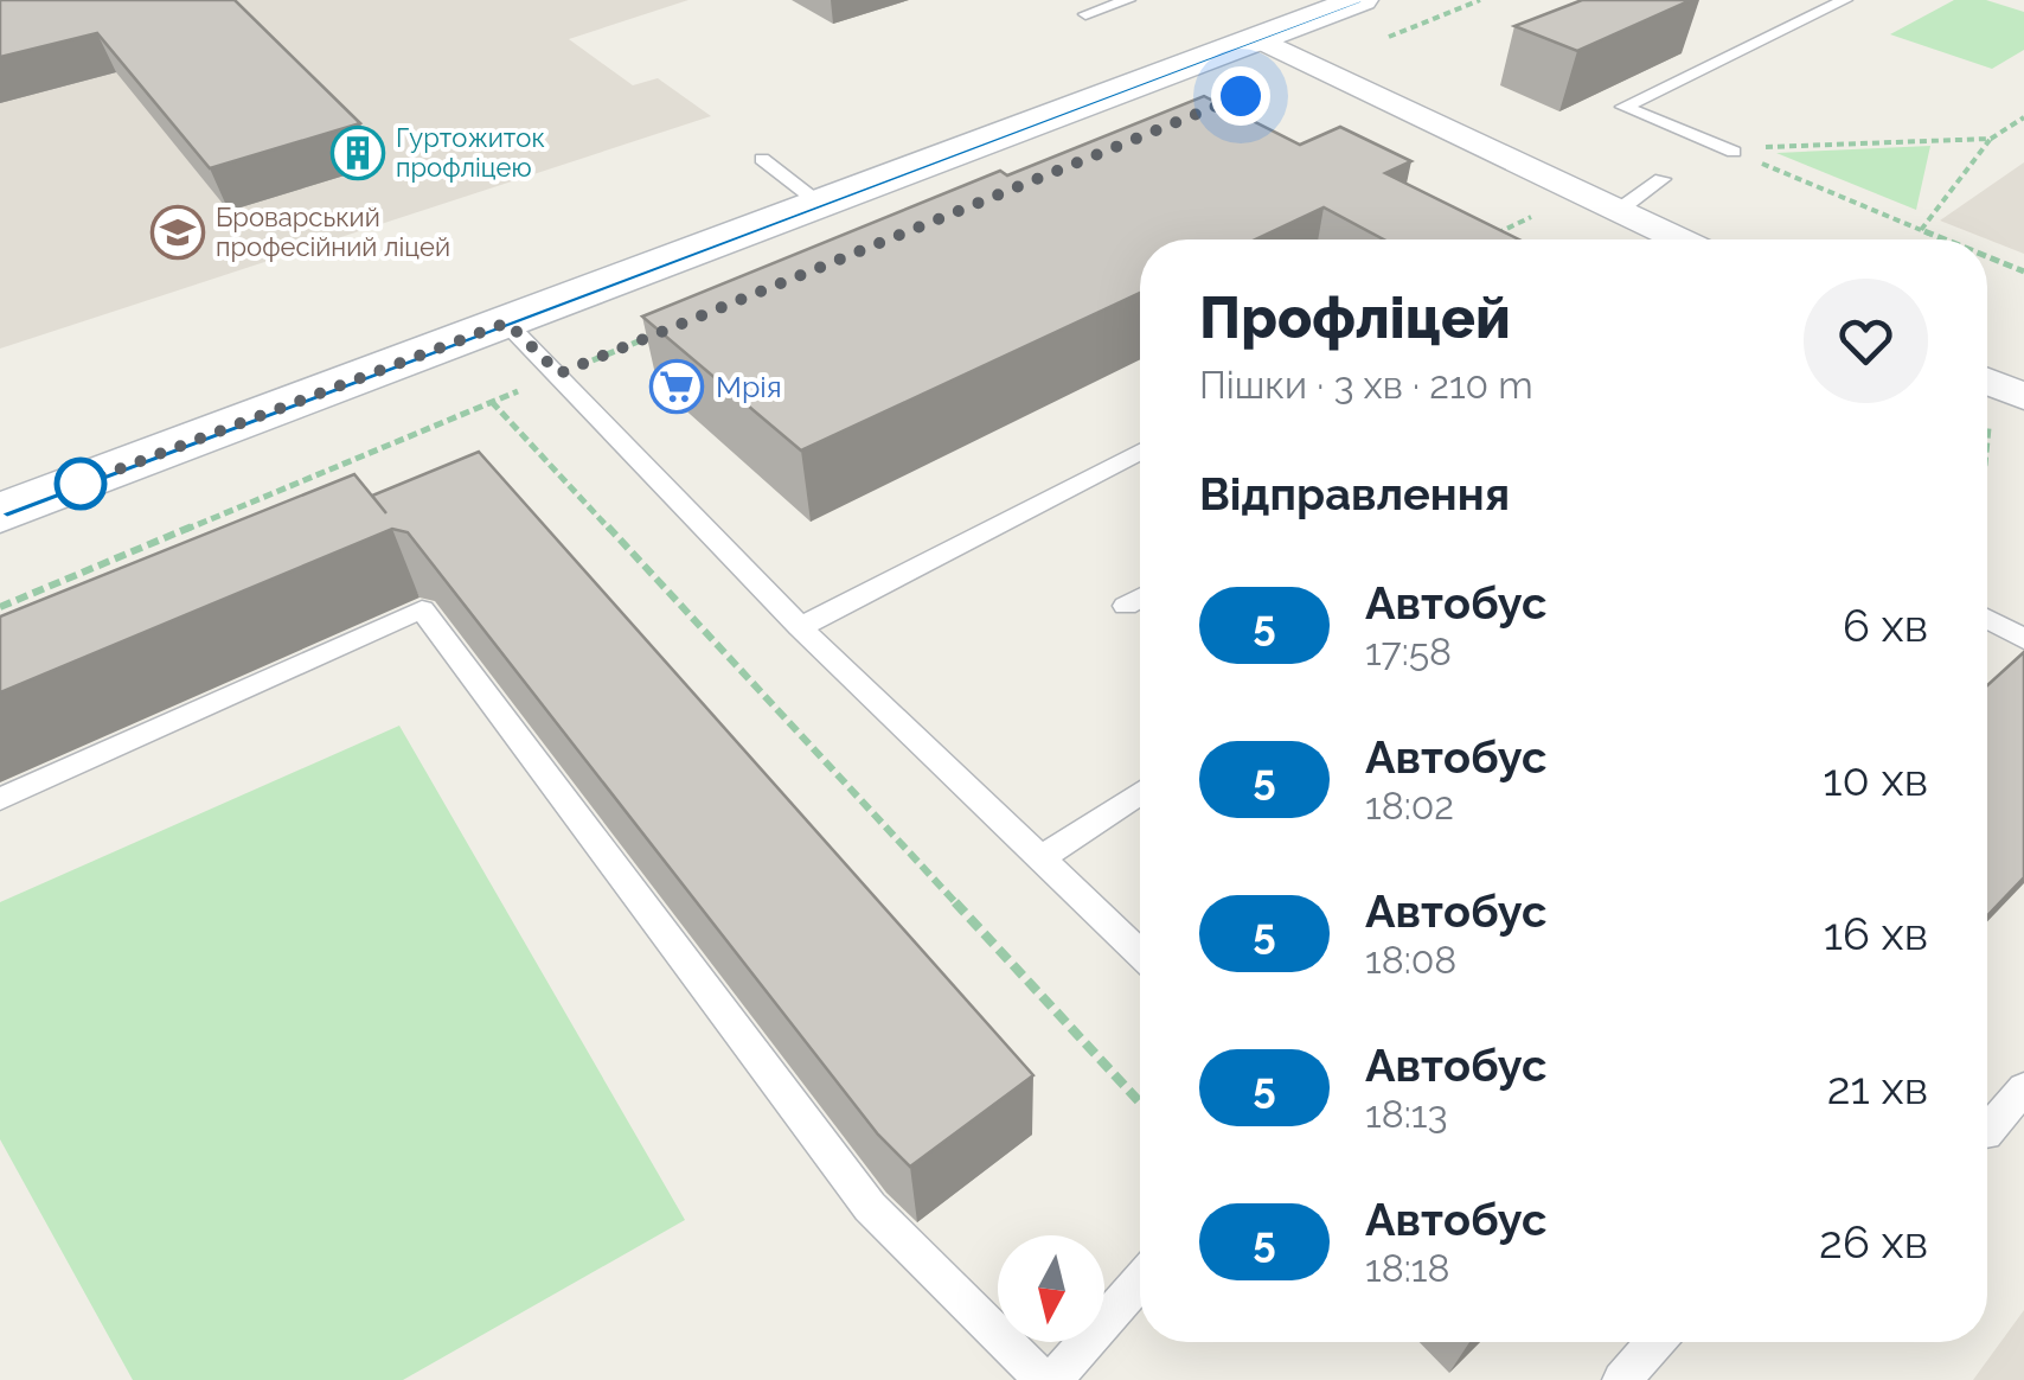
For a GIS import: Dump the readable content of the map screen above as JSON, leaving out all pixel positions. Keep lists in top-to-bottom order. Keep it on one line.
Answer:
{"places":{"building":["Гуртожиток профліцею"],"school or university":["Броварський професійний ліцей"],"supermarket":["Мрія"]},"lines":["bus line 5"],"north":"bottom","page":{"heading":[["Профліцей","Пішки · 3 хв · 210 m"],"Відправлення"],"list":[{"mark":"5","name":"Автобус","note":"17:58","value":"6 хв"},{"mark":"5","name":"Автобус","note":"18:02","value":"10 хв"},{"mark":"5","name":"Автобус","note":"18:08","value":"16 хв"},{"mark":"5","name":"Автобус","note":"18:13","value":"21 хв"},{"mark":"5","name":"Автобус","note":"18:18","value":"26 хв"}]}}
